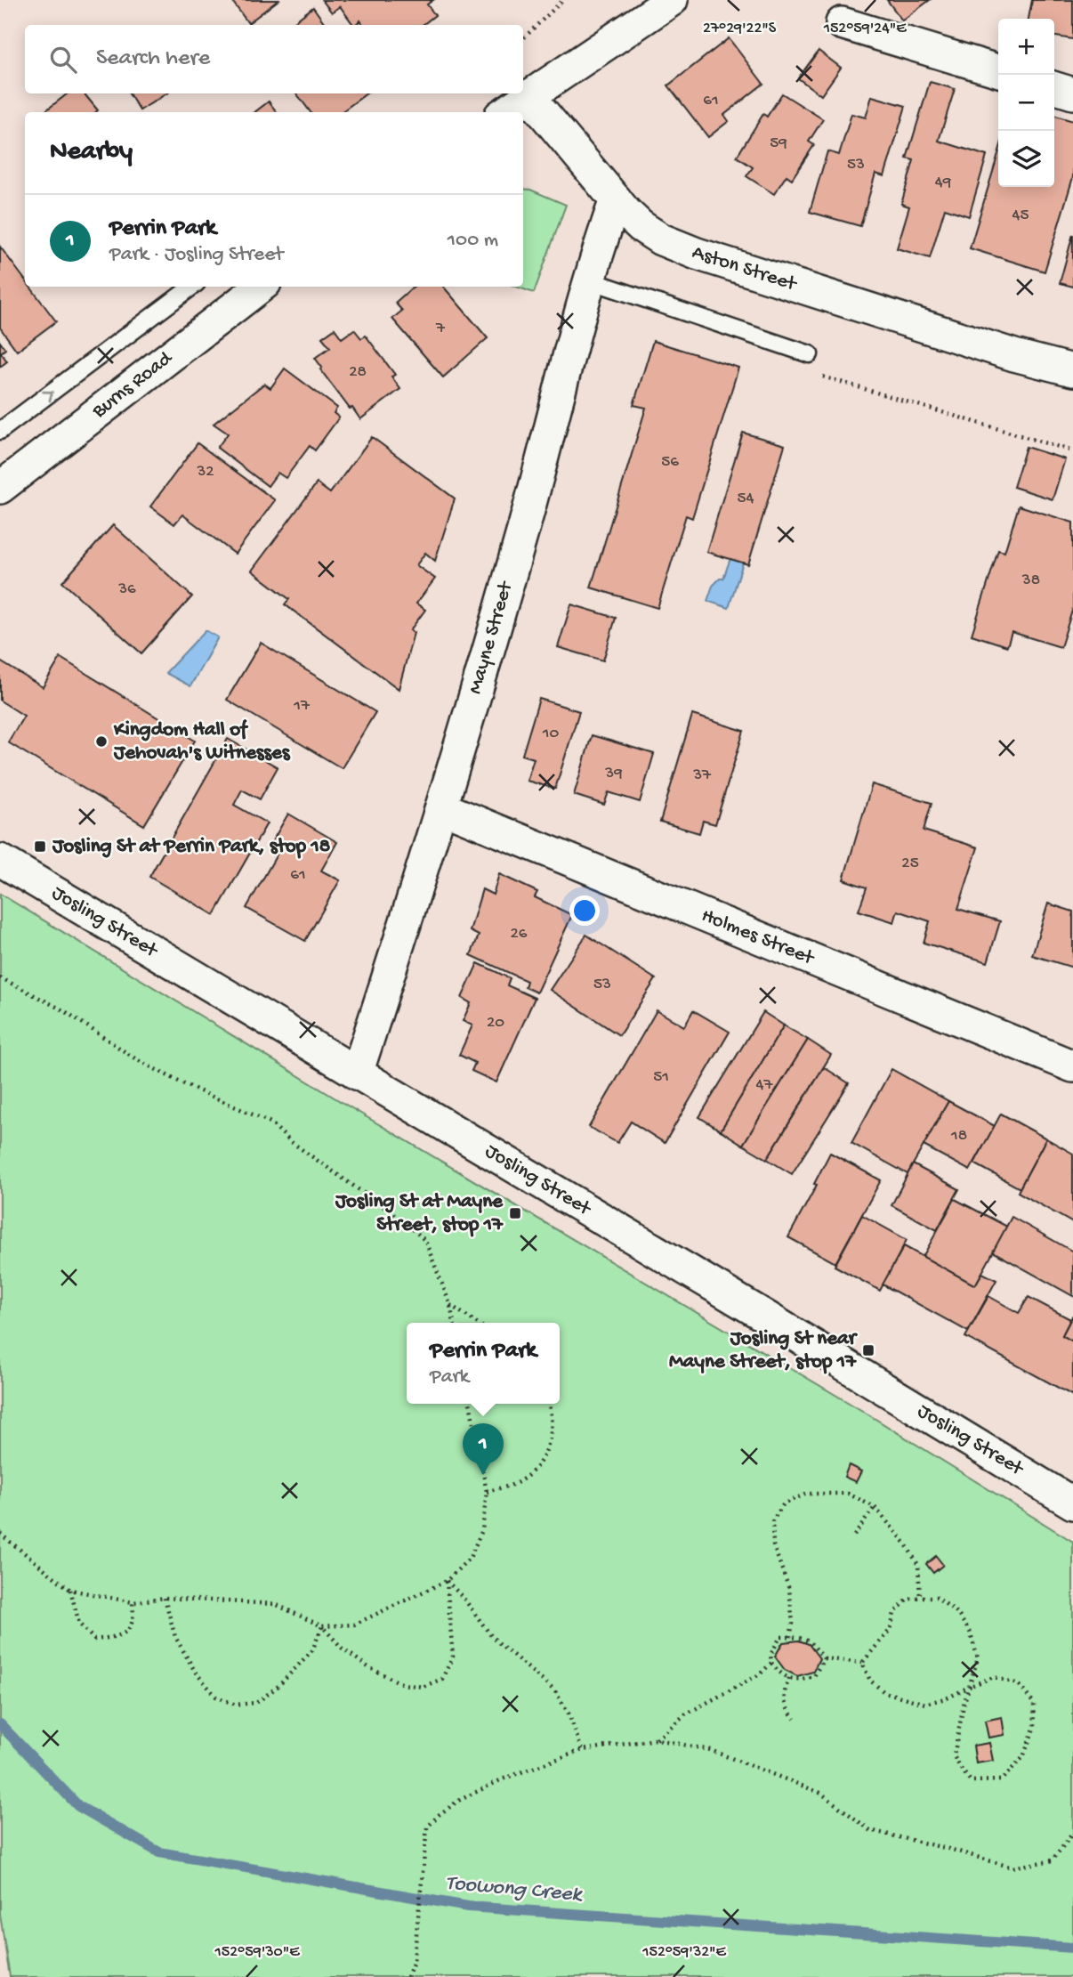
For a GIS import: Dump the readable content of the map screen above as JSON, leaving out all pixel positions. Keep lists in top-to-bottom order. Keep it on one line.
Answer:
{"streets":{"street":["Aston Street","Burns Road","Mayne Street","Josling Street","Holmes Street"]},"crossings":[["Aston Street","Mayne Street"],["Mayne Street","Josling Street"],["Mayne Street","Holmes Street"]],"one_way":["Burns Road"],"water":["Toowong Creek"],"places":{"other":["Kingdom Hall of Jehovah's Witnesses"],"transit":["Josling St at Perrin Park, stop 18","Josling St at Mayne Street, stop 17","Josling St near Mayne Street, stop 17"]},"house_numbers":["61","59","53","49","45","7","28","56","32","54","38","36","17","10","39","37","25","61","26","53","20","51","47","18"],"page":{"map_buttons":["+","−"],"search":"Search here","heading":"Nearby","list":[{"mark":"1","name":"Perrin Park","note":"Park · Josling Street","value":"100 m"}],"popup":["Perrin Park","Park"],"pins":"1"},"coordinates":["27°29'22\"S","152°59'24\"E","152°59'30\"E","152°59'32\"E"]}
